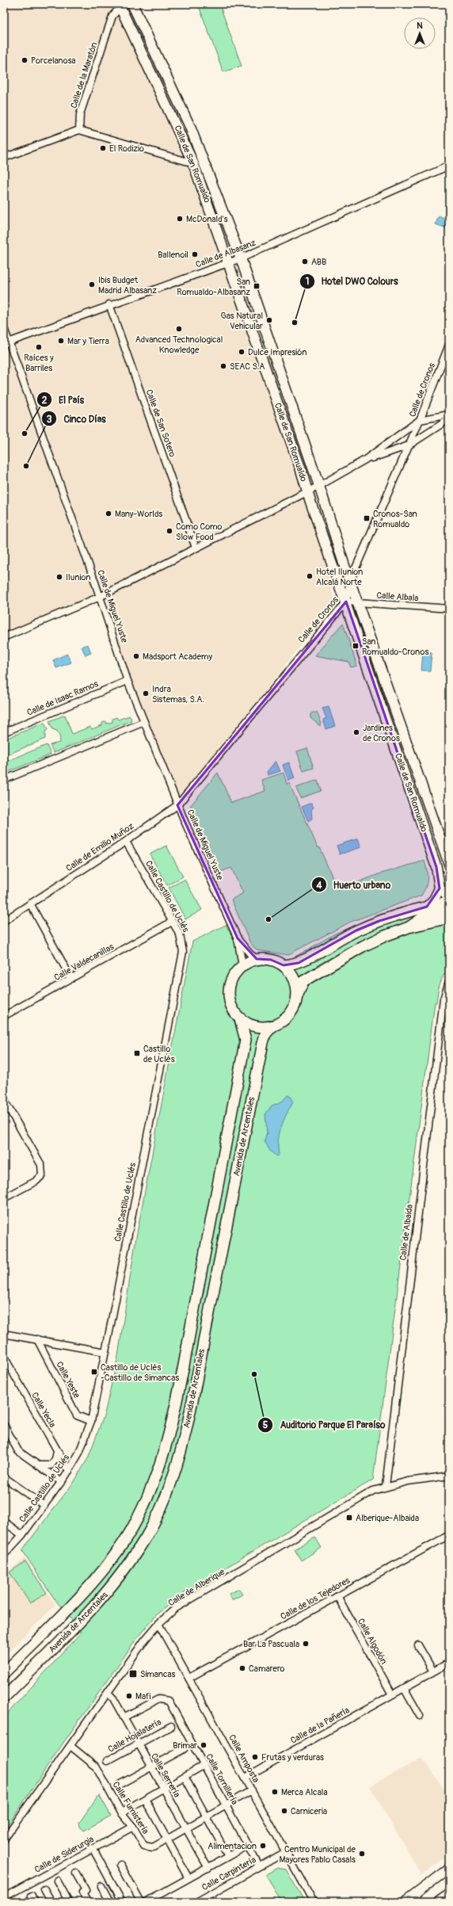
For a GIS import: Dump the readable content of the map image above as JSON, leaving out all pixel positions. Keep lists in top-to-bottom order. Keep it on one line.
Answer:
{"streets":{"main road":["Calle de San Romualdo","Avenida de Arcentales"],"street":["Calle de la Maratón","Calle de Albasanz","Calle de Cronos","Calle de San Sotero","Calle Albala","Calle de Miguel Yuste","Calle de Isaac Ramos","Calle de Emilio Muñoz","Calle Castillo de Uclés","Calle Valdecanillas","Calle de Albaida","Calle Yeste","Calle Yecla","Calle de Alberique","Calle de los Tejedores","Calle Algodón","Calle de la Pañería","Calle Hojalatería","Calle Amposta","Calle Serrería","Calle Tornillería","Calle Fumistería","Calle de Siderurgia","Calle Carpintería"]},"crossings":[["Calle de la Maratón","Calle de San Romualdo"],["Calle de San Romualdo","Calle de Albasanz"],["Calle de San Romualdo","Calle de Cronos"],["Calle de San Romualdo","Calle Albala"],["Calle de Albasanz","Calle de San Sotero"],["Calle de Albasanz","Calle de Miguel Yuste"],["Calle de Cronos","Calle Albala"],["Calle de Cronos","Calle de Miguel Yuste"],["Calle de Cronos","Calle de Emilio Muñoz"],["Calle de Miguel Yuste","Calle de Isaac Ramos"],["Calle de Miguel Yuste","Calle de Emilio Muñoz"],["Calle de Miguel Yuste","Avenida de Arcentales"],["Calle de Emilio Muñoz","Calle Castillo de Uclés"],["Calle Castillo de Uclés","Calle Valdecanillas"],["Calle Castillo de Uclés","Calle Yeste"],["Calle Castillo de Uclés","Calle Yecla"],["Calle de Albaida","Calle de Alberique"],["Calle de Alberique","Calle Amposta"],["Calle de Alberique","Calle Serrería"],["Calle de Alberique","Calle Fumistería"],["Calle de los Tejedores","Calle Algodón"],["Calle de los Tejedores","Calle Amposta"],["Calle Algodón","Calle de la Pañería"],["Calle de la Pañería","Calle Amposta"],["Calle Hojalatería","Calle Serrería"],["Calle Amposta","Calle Carpintería"],["Calle Serrería","Calle Tornillería"],["Calle Tornillería","Calle Carpintería"],["Calle Fumistería","Calle de Siderurgia"]],"places":{"other":["Porcelanosa","El Rodizio","McDonald's","Ballenoil","ABB","Ibis Budget Madrid Albasanz","Gas Natural Vehicular","Hotel DWO Colours","Advanced Technological Knowledge","Mar y Tierra","Raíces y Barriles","Dulce Impresión","SEAC S.A","El País","Cinco Días","Many-Worlds","Como Como Slow Food","Hotel Ilunion Alcalá Norte","Ilunion","Madsport Academy","Indra Sistemas, S.A.","Jardines de Cronos","Huerto urbano","Auditorio Parque El Paraíso","Bar La Pascuala","Camarero","Mafi","Brimar","Frutas y verduras","Merca Alcala","Carniceria","Alimentacion","Centro Municipal de Mayores Pablo Casals"],"transit":["San Romualdo-Albasanz","Cronos-San Romualdo","San Romualdo-Cronos","Castillo de Uclés","Castillo de Uclés -Castillo de Simancas","Alberique-Albaida","Simancas"]},"north":"top"}
